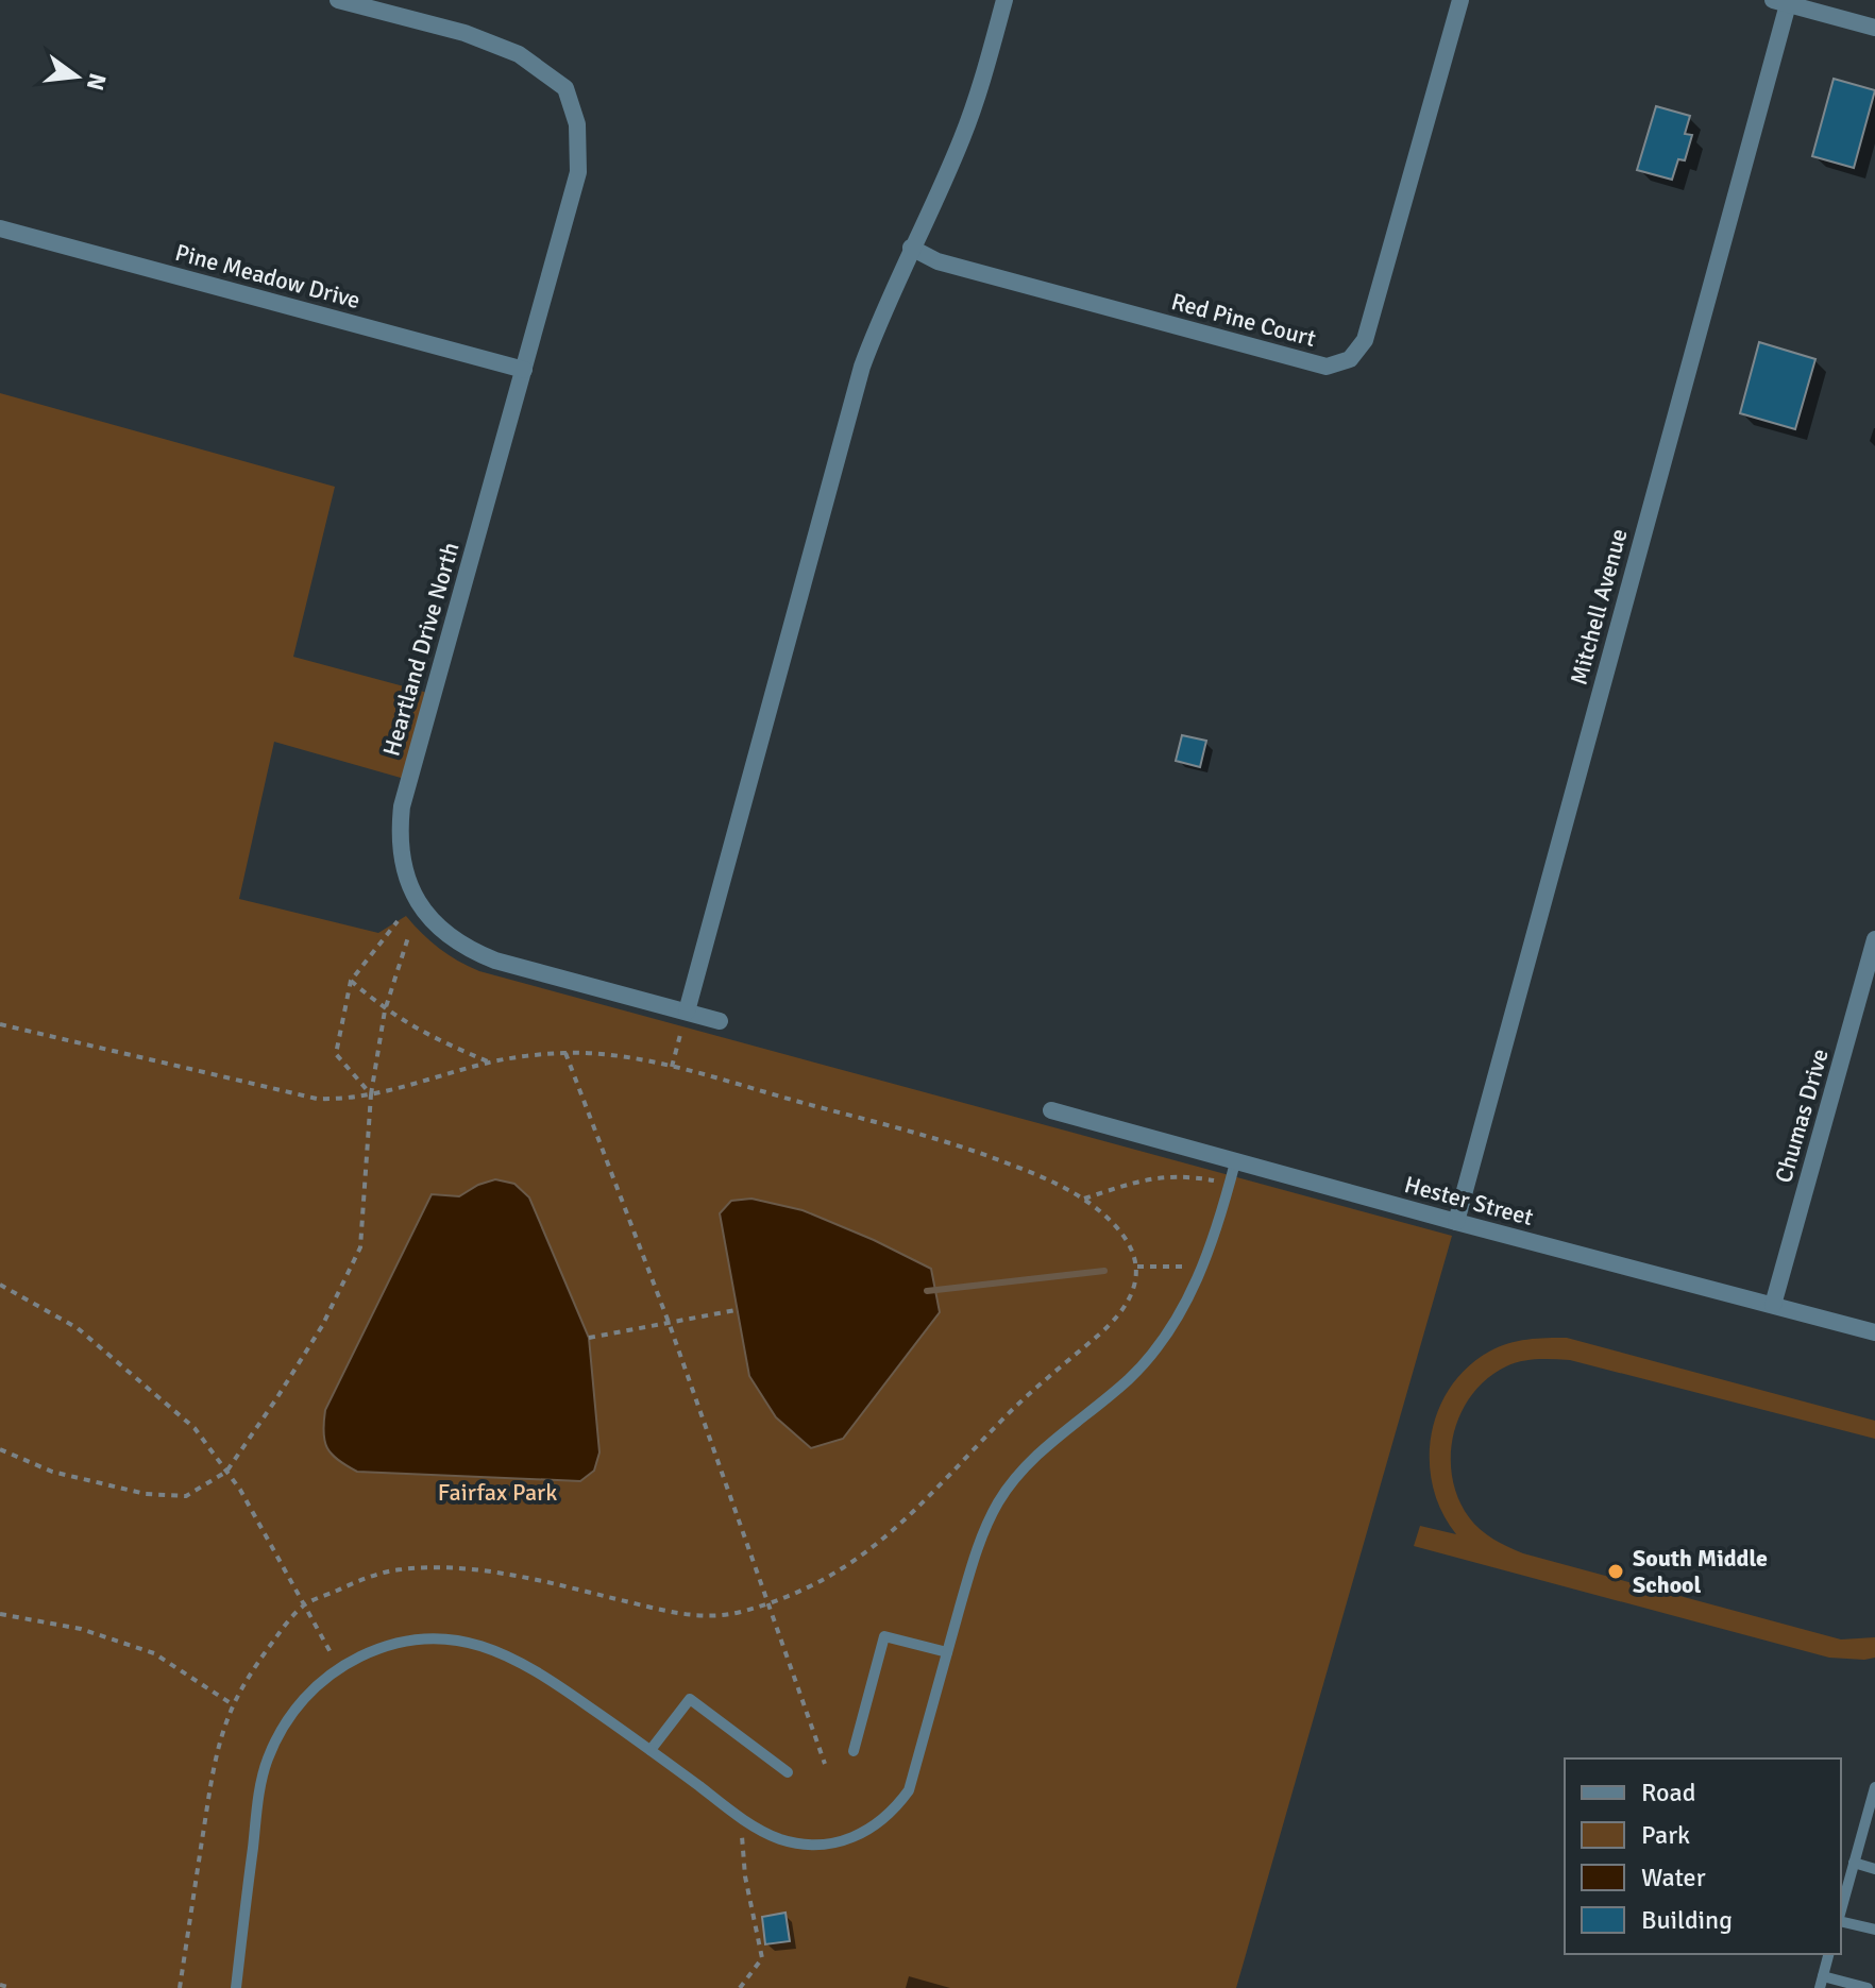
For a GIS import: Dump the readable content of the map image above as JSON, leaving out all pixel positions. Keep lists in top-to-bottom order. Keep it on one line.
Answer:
{"streets":{"street":["Pine Meadow Drive","Red Pine Court","Mitchell Avenue","Heartland Drive North","Chumas Drive","Hester Street"]},"crossings":[["Pine Meadow Drive","Heartland Drive North"],["Mitchell Avenue","Hester Street"],["Chumas Drive","Hester Street"]],"parks":["Fairfax Park"],"places":["South Middle School"],"legend":["Road","Park","Water","Building"],"north":"right"}
